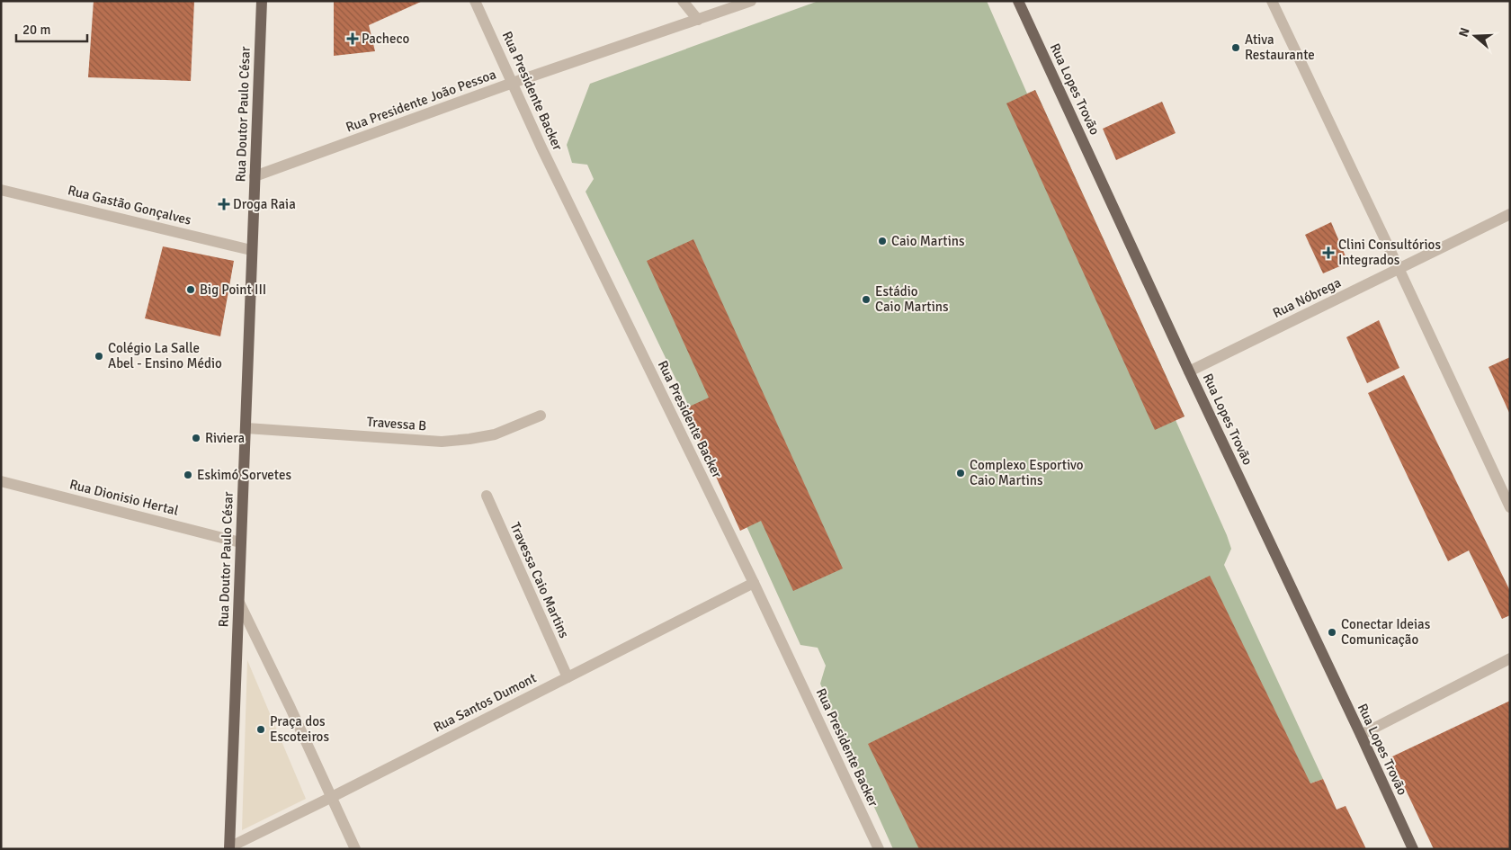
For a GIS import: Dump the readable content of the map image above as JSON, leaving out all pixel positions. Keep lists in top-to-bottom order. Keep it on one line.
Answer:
{"streets":{"main road":["Rua Lopes Trovão","Rua Doutor Paulo César"],"street":["Rua Presidente Backer","Rua Presidente João Pessoa","Rua Gastão Gonçalves","Rua Nóbrega","Travessa B","Rua Dionisio Hertal","Travessa Caio Martins","Rua Santos Dumont"]},"crossings":[["Rua Lopes Trovão","Rua Nóbrega"],["Rua Presidente Backer","Rua Presidente João Pessoa"],["Rua Presidente Backer","Rua Santos Dumont"],["Rua Presidente João Pessoa","Rua Doutor Paulo César"],["Rua Doutor Paulo César","Rua Gastão Gonçalves"],["Rua Doutor Paulo César","Travessa B"],["Rua Doutor Paulo César","Rua Dionisio Hertal"],["Rua Doutor Paulo César","Rua Santos Dumont"],["Travessa Caio Martins","Rua Santos Dumont"]],"places":{"health":["Pacheco","Droga Raia","Clini Consultórios Integrados"],"other":["Ativa Restaurante","Caio Martins","Big Point III","Estádio Caio Martins","Colégio La Salle Abel - Ensino Médio","Riviera","Complexo Esportivo Caio Martins","Eskimó Sorvetes","Conectar Ideias Comunicação","Praça dos Escoteiros"]},"scale_bar":"20 m","north":"left"}
